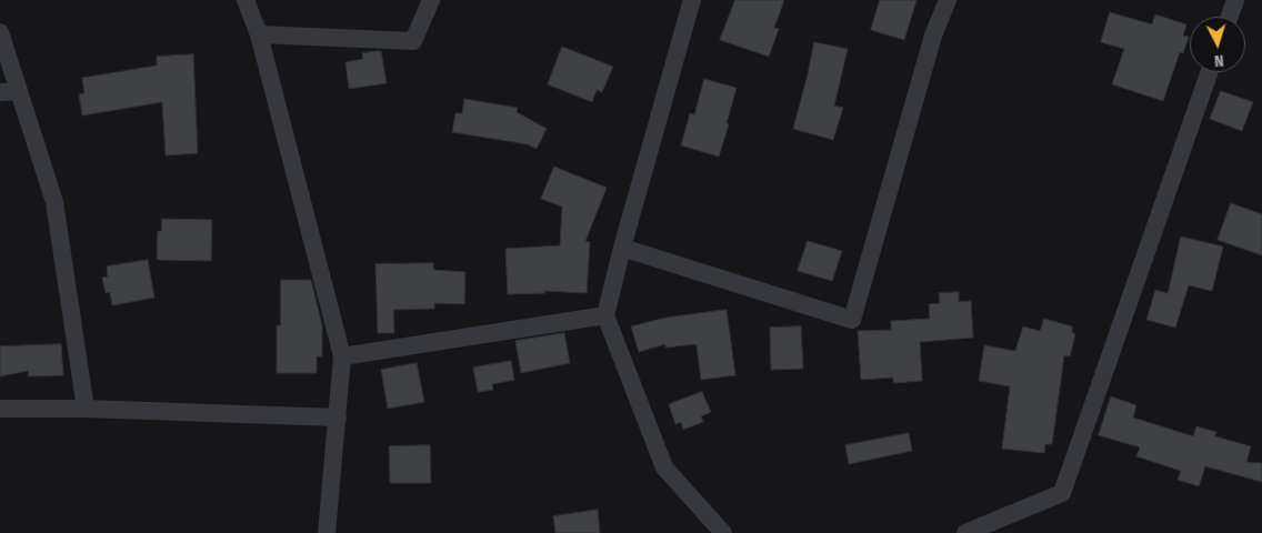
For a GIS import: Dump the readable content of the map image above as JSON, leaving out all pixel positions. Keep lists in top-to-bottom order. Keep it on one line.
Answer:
{"north":"bottom"}
